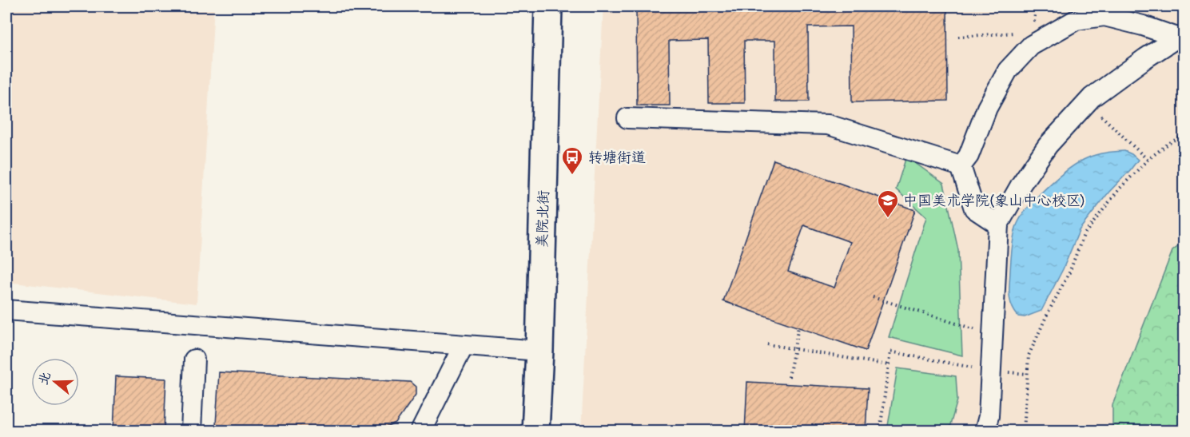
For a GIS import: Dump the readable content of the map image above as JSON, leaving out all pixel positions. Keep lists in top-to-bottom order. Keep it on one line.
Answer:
{"streets":{"street":["美院北街"]},"places":{"bus stop":["转塘街道"],"school or university":["中国美术学院(象山中心校区)"]},"north":"left"}
